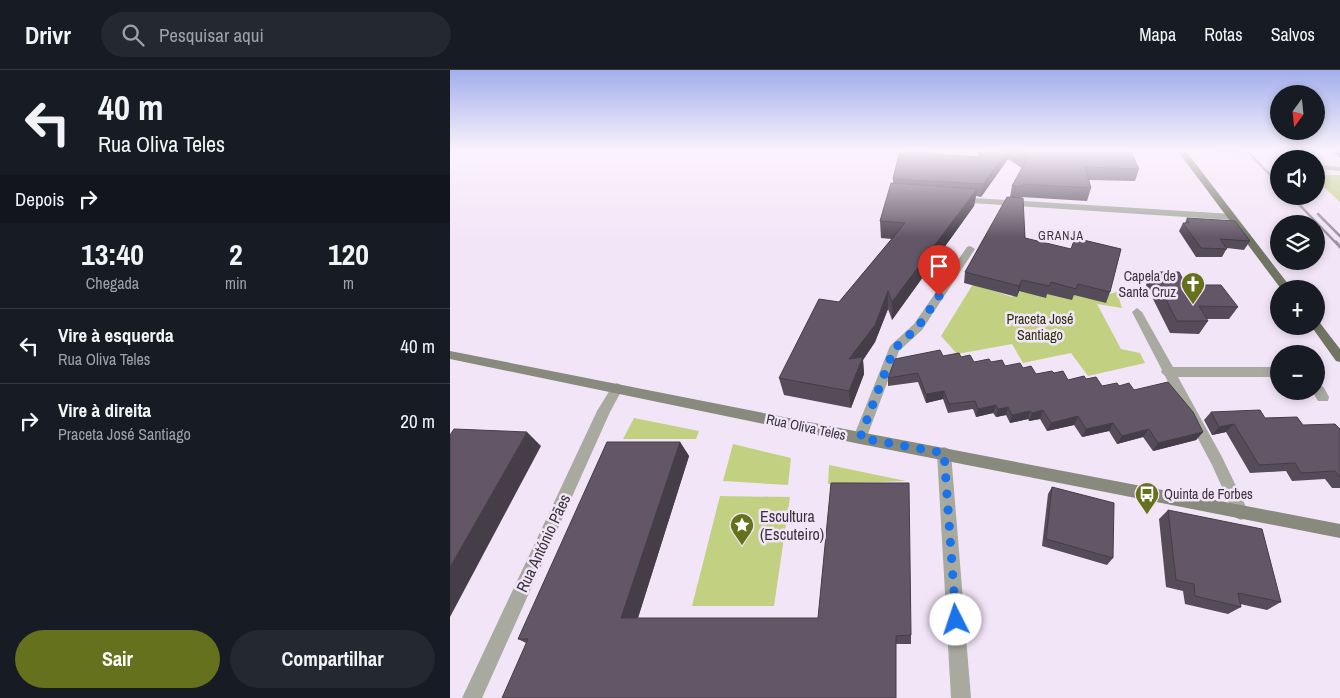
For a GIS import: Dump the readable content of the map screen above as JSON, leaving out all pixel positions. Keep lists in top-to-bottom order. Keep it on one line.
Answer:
{"streets":{"main road":["Rua Oliva Teles"],"street":["Rua António Pães"]},"crossings":[["Rua Oliva Teles","Rua António Pães"]],"districts":["GRANJA"],"parks":["Praceta José Santiago"],"places":{"church":["Capela de Santa Cruz"],"bus stop":["Quinta de Forbes"],"place":["Escultura (Escuteiro)"]},"north":"bottom","page":{"header":"Drivr","search":"Pesquisar aqui","nav":["Mapa","Rotas","Salvos"],"turn":["40 m","Rua Oliva Teles"],"map_buttons":["+","−"],"then":"Depois","eta":["13:40","Chegada","2","min","120","m"],"list":[{"name":"Vire à esquerda","note":"Rua Oliva Teles","value":"40 m"},{"name":"Vire à direita","note":"Praceta José Santiago","value":"20 m"}],"buttons":["Sair","Compartilhar"]}}
